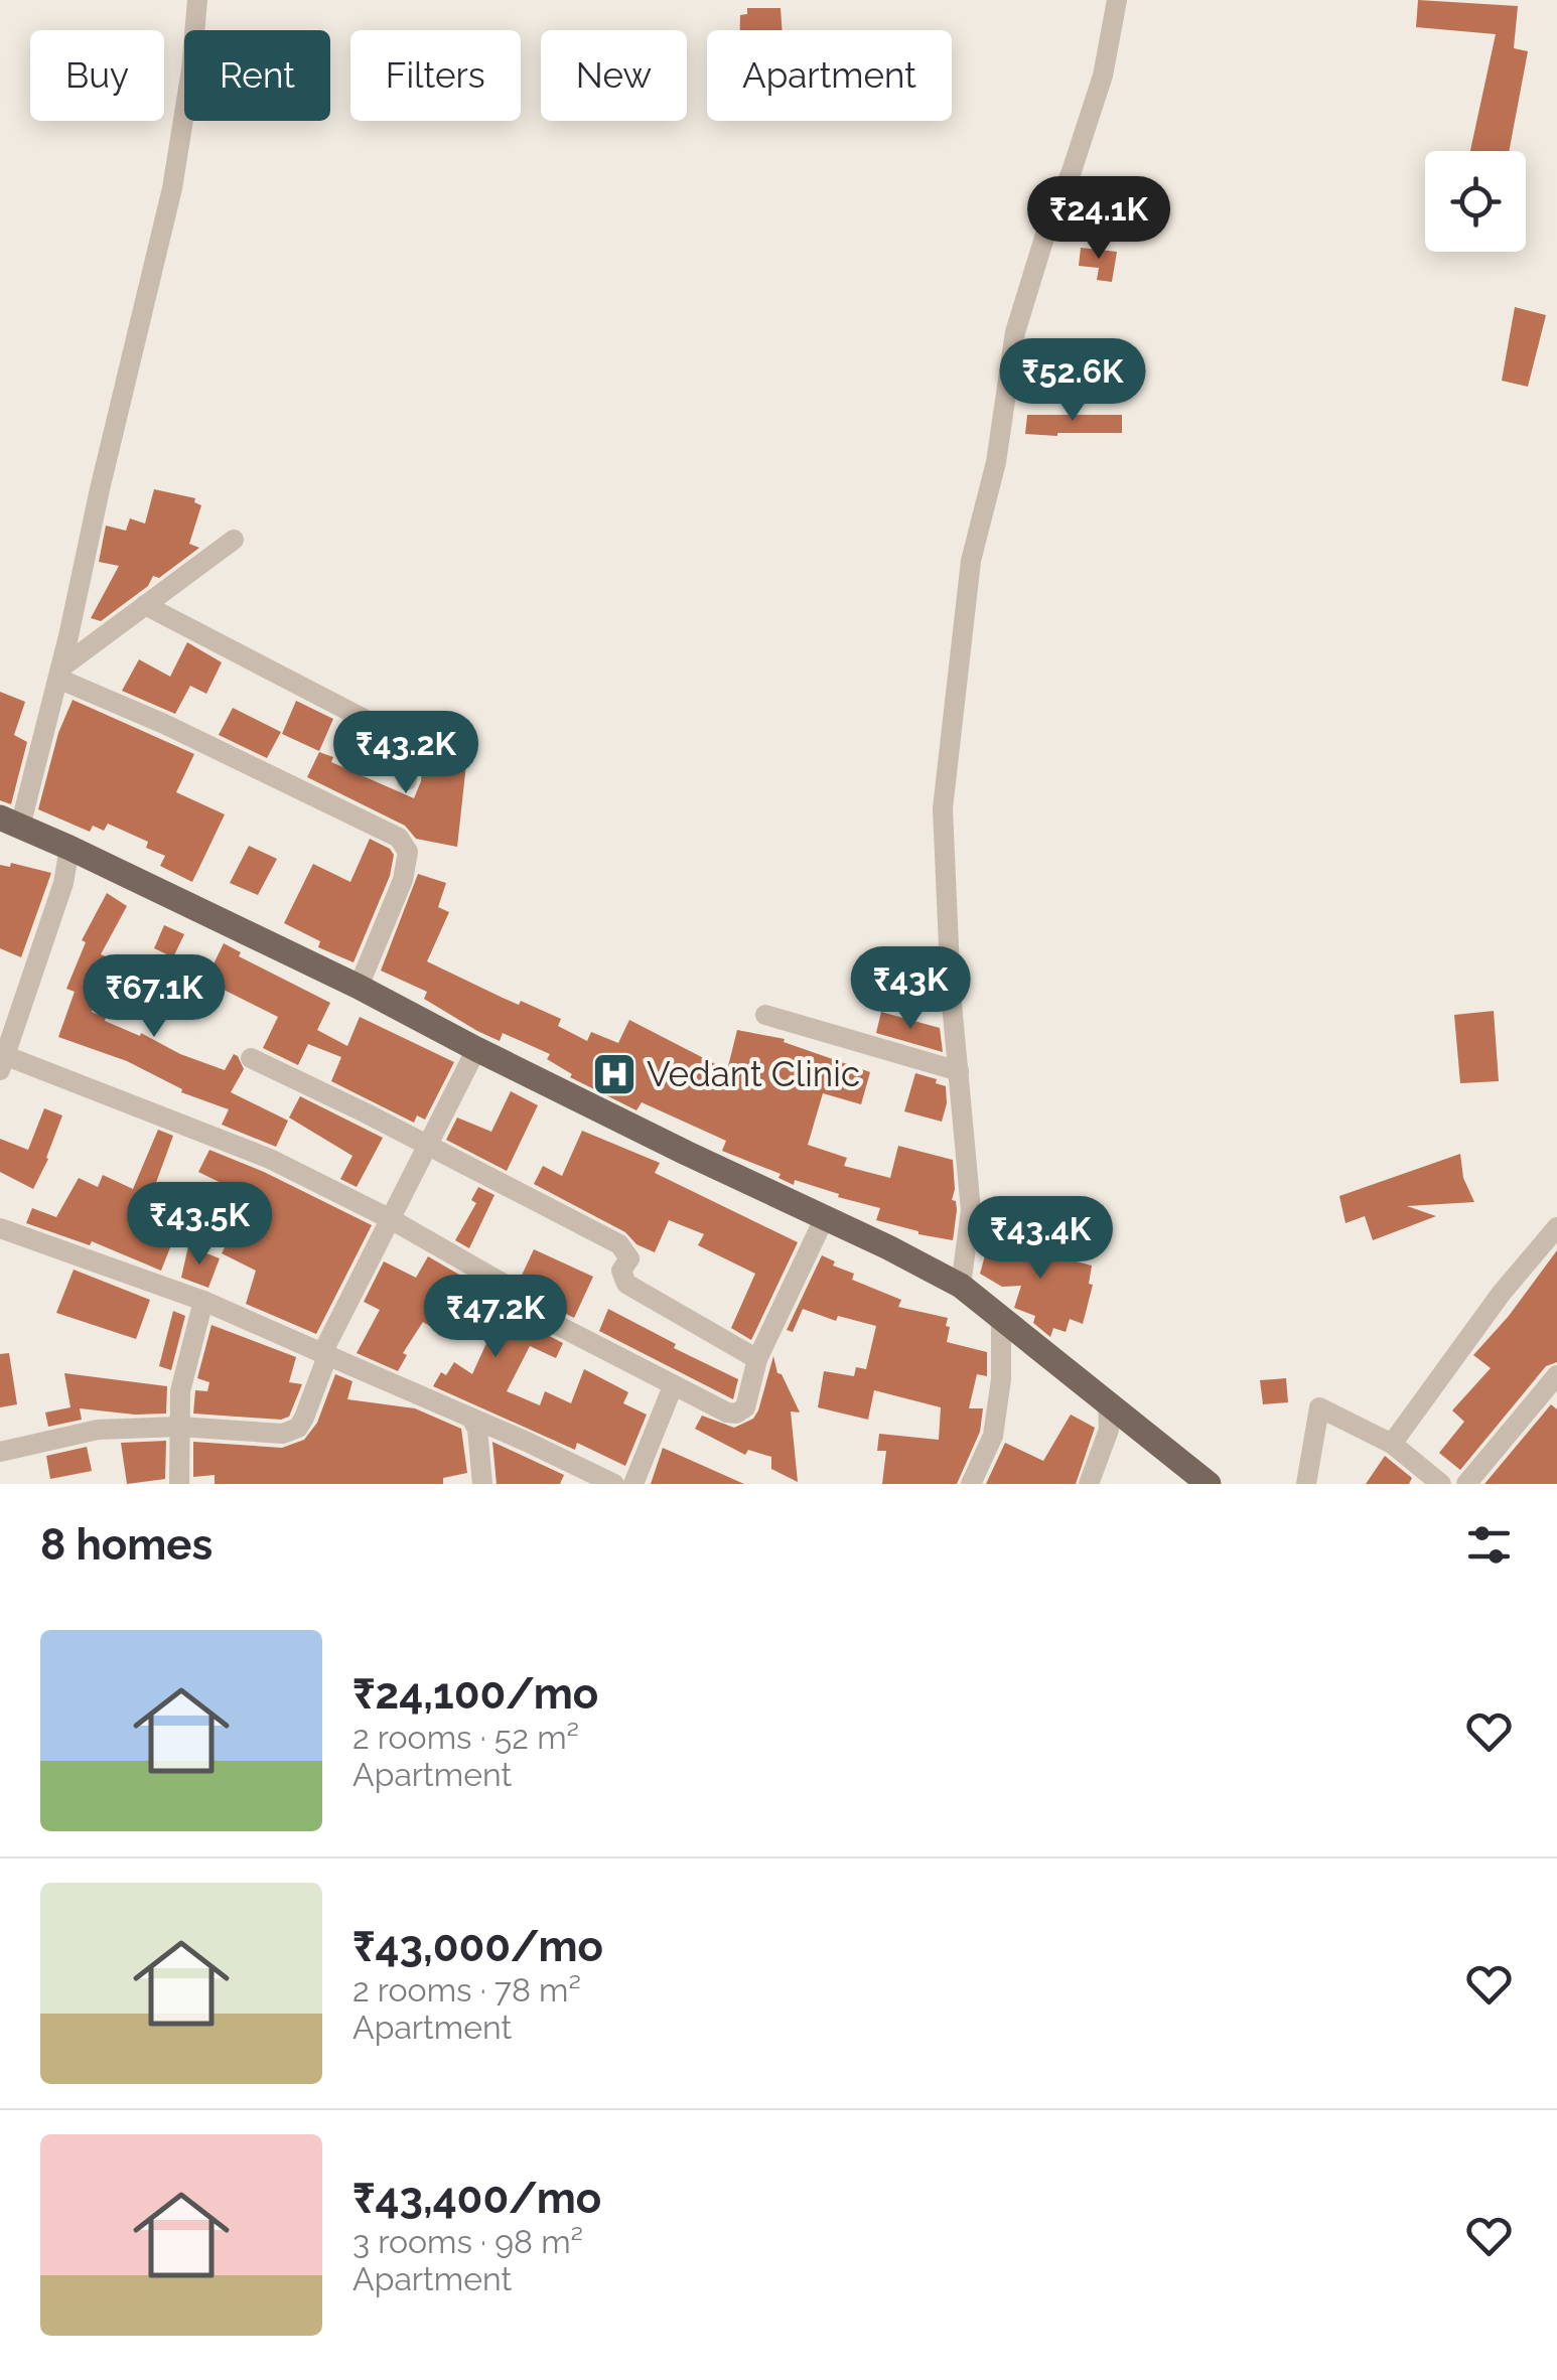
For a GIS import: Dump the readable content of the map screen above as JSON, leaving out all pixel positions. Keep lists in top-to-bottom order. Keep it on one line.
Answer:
{"places":{"hospital":["Vedant Clinic"]},"page":{"chip":["Buy","Rent","Filters","New","Apartment"],"price":["₹24.1K","₹52.6K","₹43.2K","₹43K","₹67.1K","₹43.5K","₹43.4K","₹47.2K"],"heading":"8 homes","list":[{"name":"₹24,100/mo","note":"2 rooms · 52 m² · Apartment"},{"name":"₹43,000/mo","note":"2 rooms · 78 m² · Apartment"},{"name":"₹43,400/mo","note":"3 rooms · 98 m² · Apartment"}]}}
